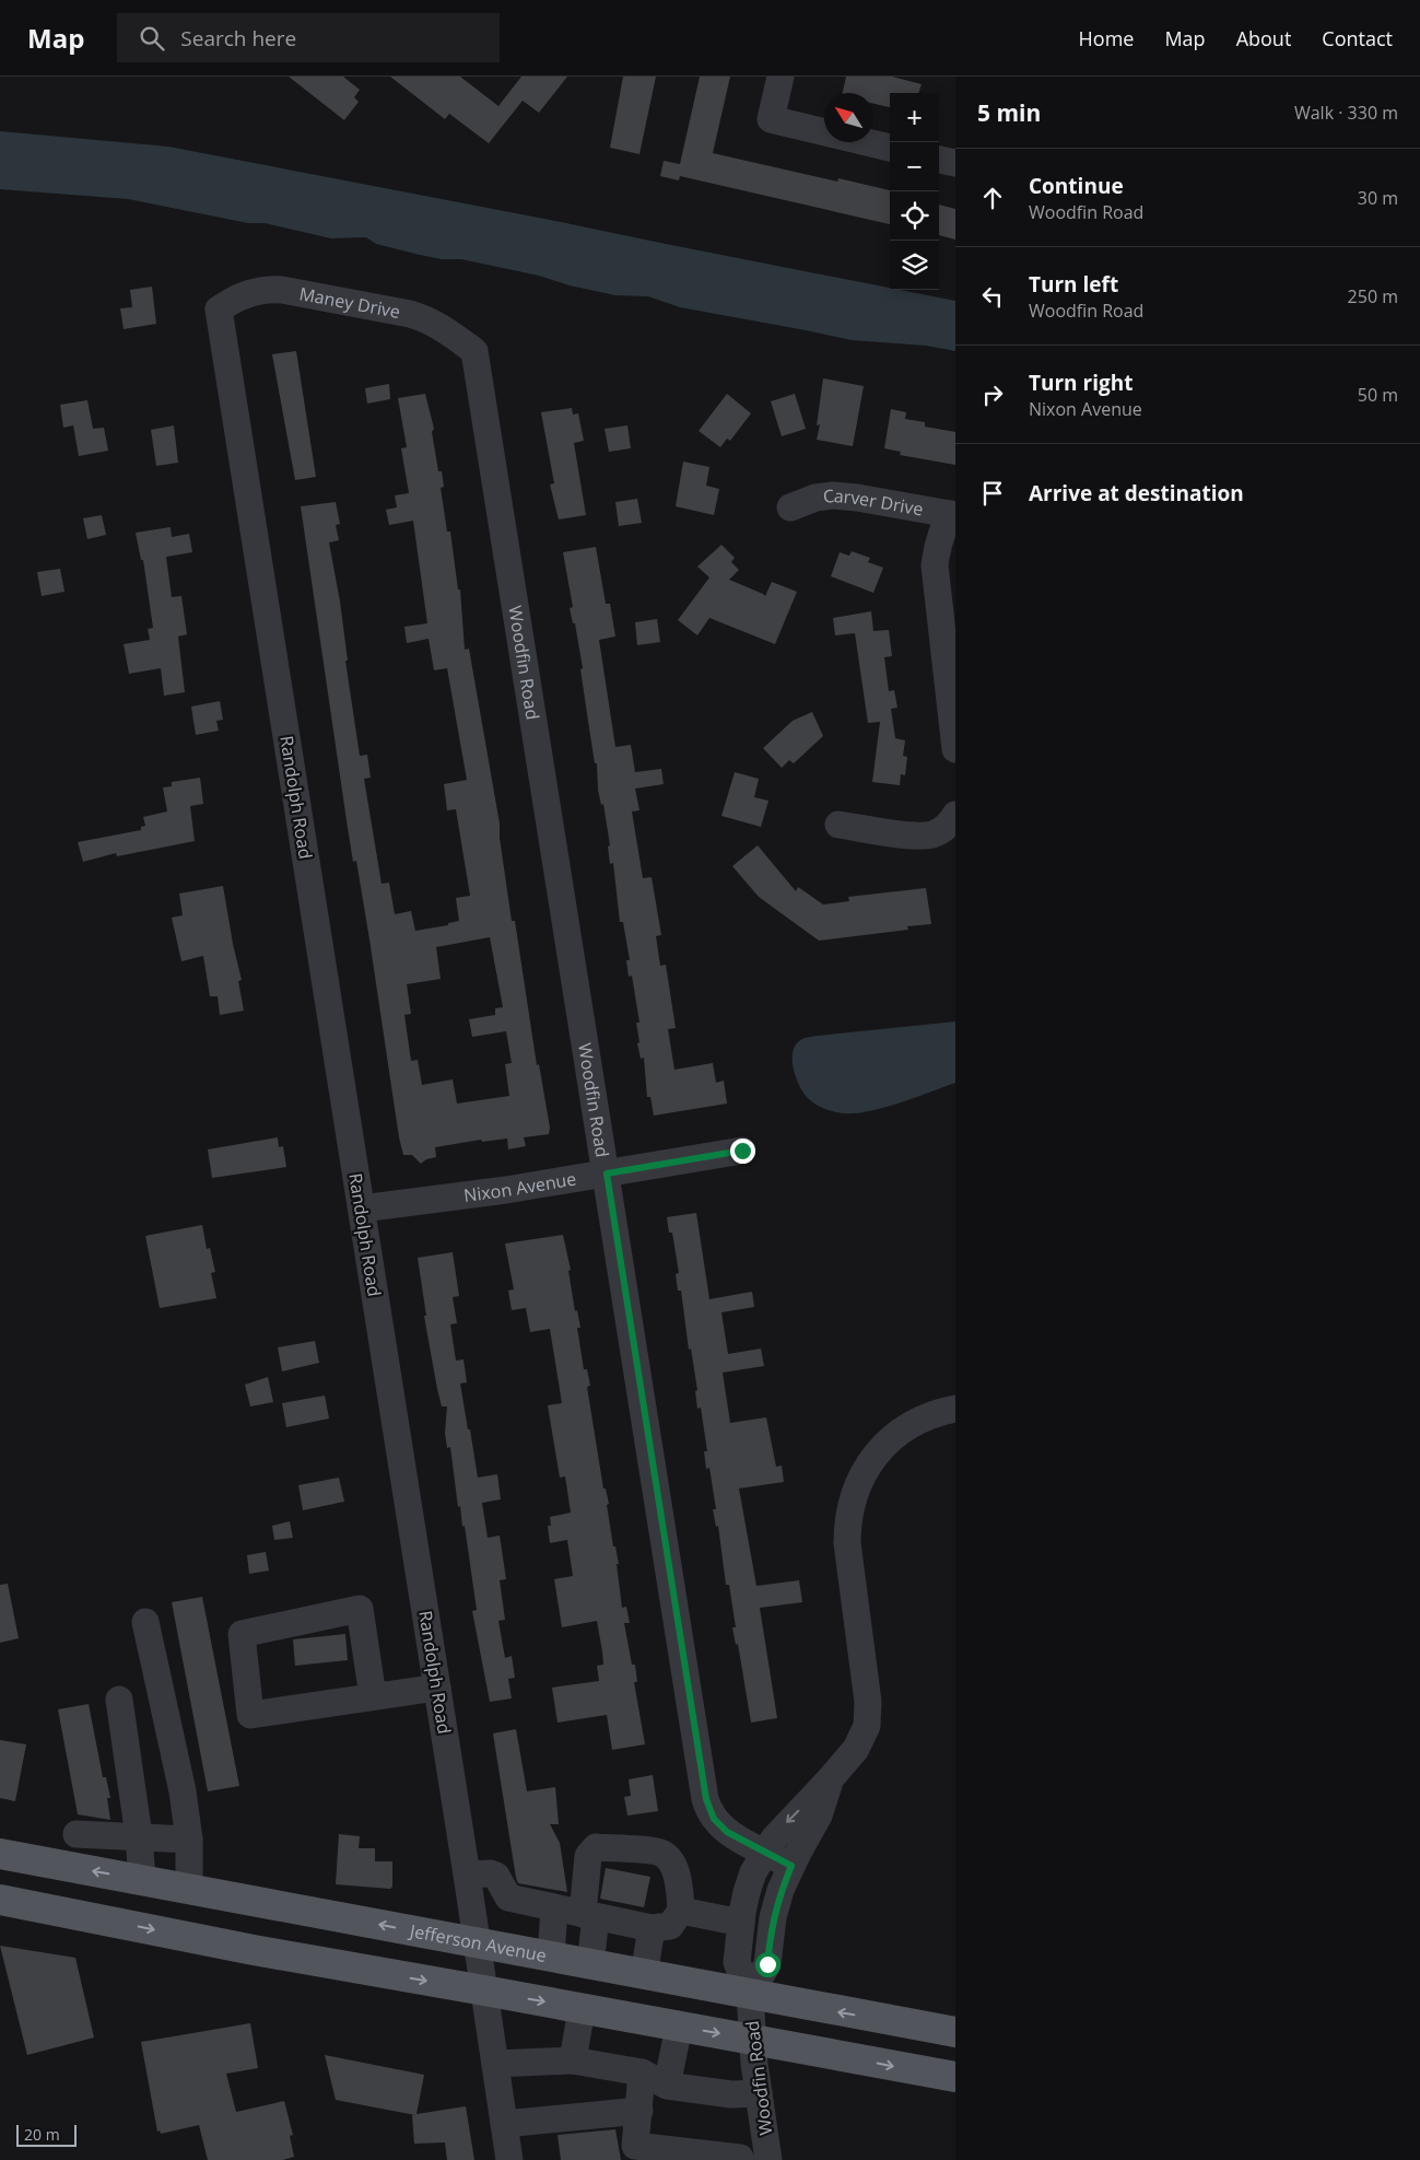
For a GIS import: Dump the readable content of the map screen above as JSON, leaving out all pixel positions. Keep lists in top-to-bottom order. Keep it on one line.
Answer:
{"streets":{"main road":["Jefferson Avenue"],"street":["Maney Drive","Carver Drive","Woodfin Road","Randolph Road","Nixon Avenue"]},"crossings":[["Maney Drive","Woodfin Road"],["Maney Drive","Randolph Road"],["Woodfin Road","Nixon Avenue"],["Woodfin Road","Jefferson Avenue"],["Randolph Road","Nixon Avenue"],["Randolph Road","Jefferson Avenue"]],"scale_bar":"20 m","north":"top left","page":{"header":"Map","search":"Search here","nav":["Home","Map","About","Contact"],"heading":["5 min","Walk · 330 m"],"map_buttons":["+","−"],"list":[["Continue","Woodfin Road","30 m"],["Turn left","Woodfin Road","250 m"],["Turn right","Nixon Avenue","50 m"],"Arrive at destination"],"scale":"20 m"}}
